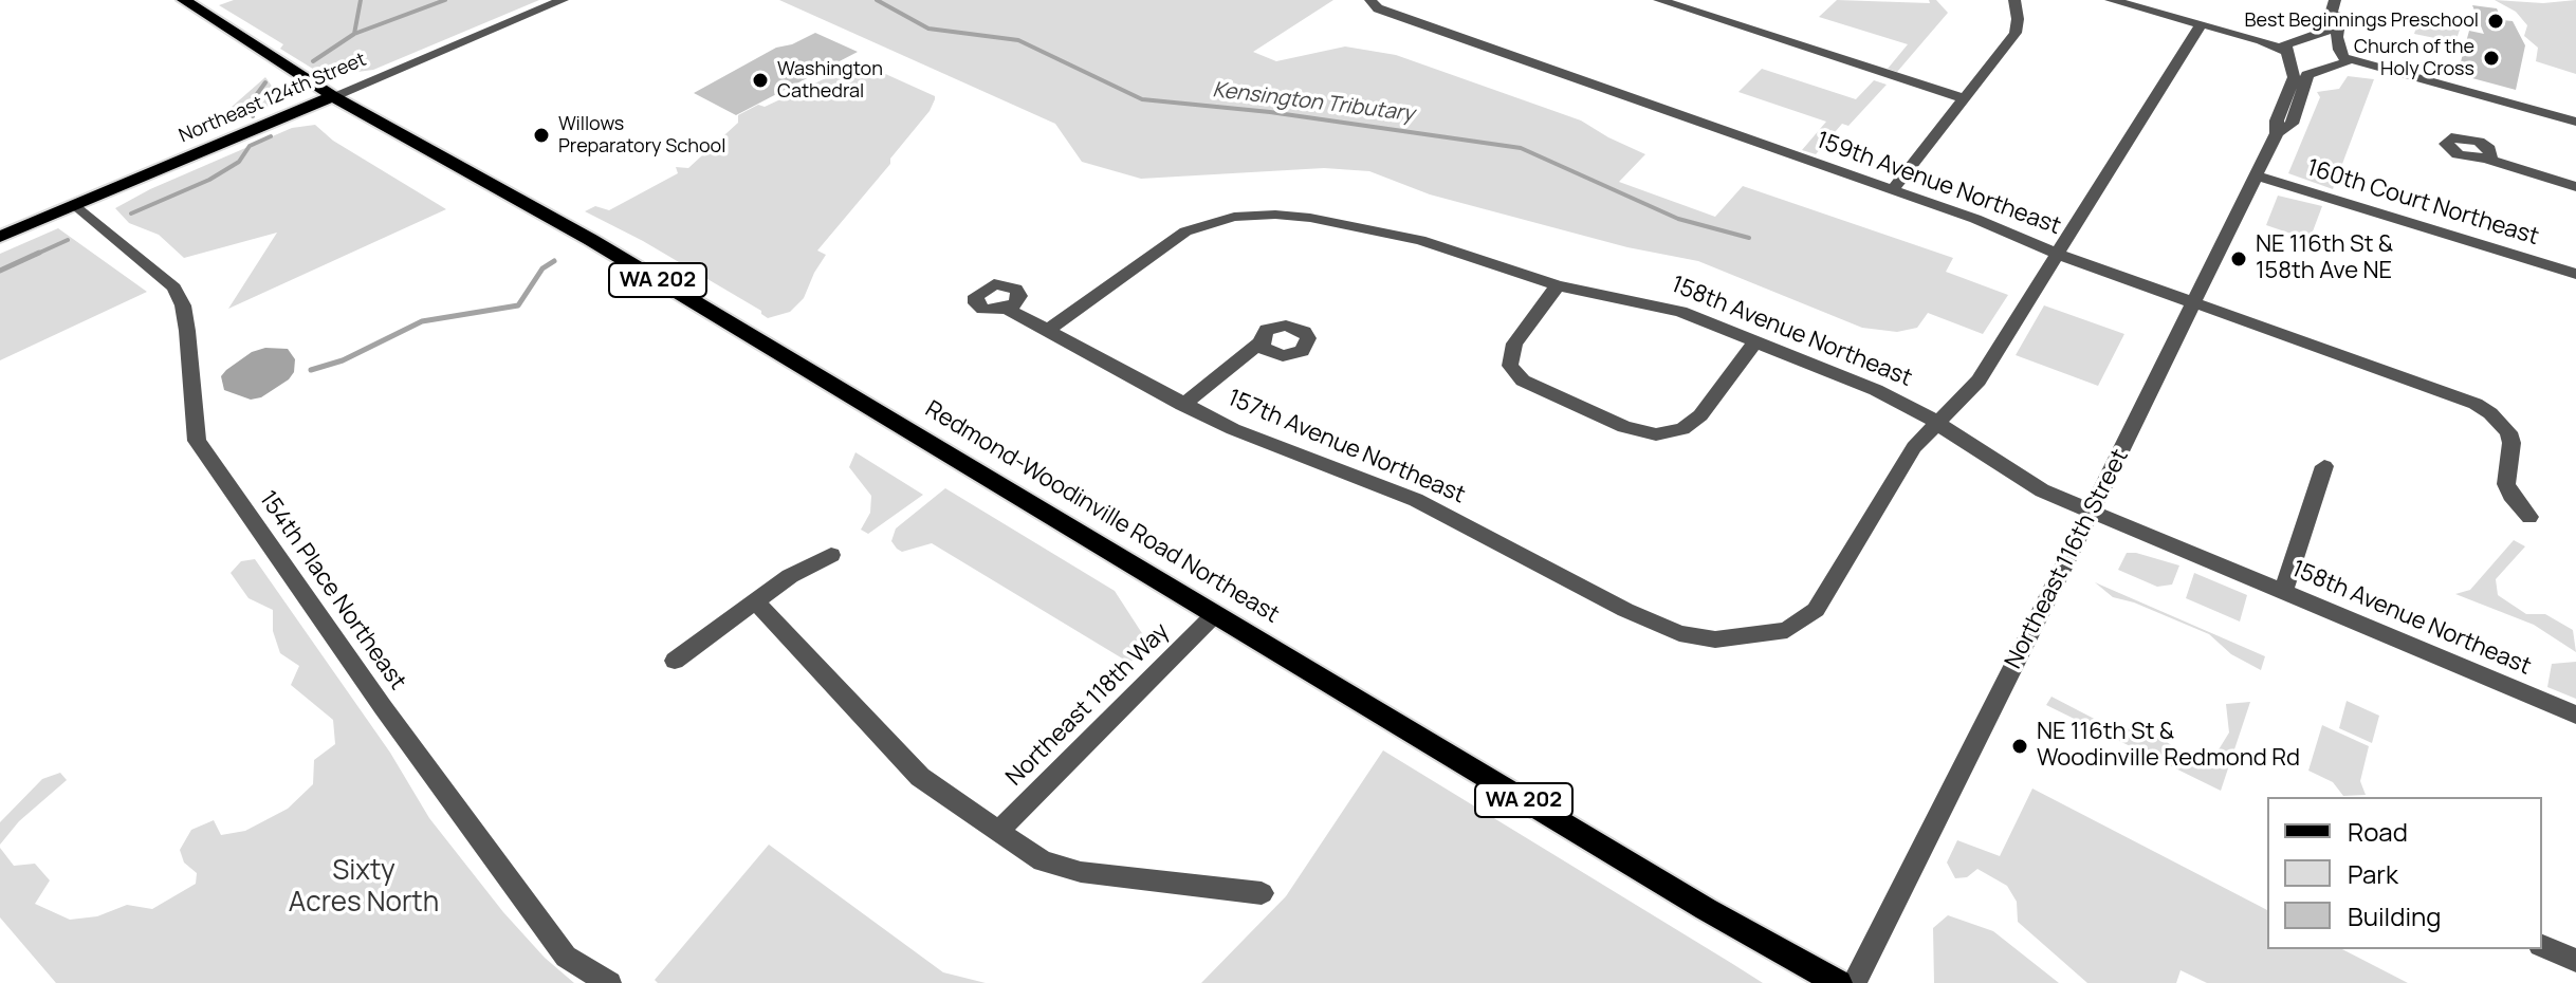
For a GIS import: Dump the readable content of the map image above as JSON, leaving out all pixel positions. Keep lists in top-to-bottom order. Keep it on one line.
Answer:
{"streets":{"main road":["Northeast 124th Street","WA 202","Redmond-Woodinville Road Northeast"],"street":["159th Avenue Northeast","160th Court Northeast","158th Avenue Northeast","157th Avenue Northeast","Northeast 116th Street","154th Place Northeast","Northeast 118th Way"]},"crossings":[["Northeast 124th Street","WA 202"],["Northeast 124th Street","Redmond-Woodinville Road Northeast"],["Northeast 124th Street","154th Place Northeast"],["159th Avenue Northeast","157th Avenue Northeast"],["159th Avenue Northeast","Northeast 116th Street"],["160th Court Northeast","Northeast 116th Street"],["WA 202","Redmond-Woodinville Road Northeast"],["158th Avenue Northeast","157th Avenue Northeast"],["158th Avenue Northeast","Northeast 116th Street"],["Redmond-Woodinville Road Northeast","Northeast 118th Way"]],"water":["Kensington Tributary"],"parks":["Sixty Acres North"],"places":["Best Beginnings Preschool","Church of the Holy Cross","Washington Cathedral","Willows Preparatory School","NE 116th St & 158th Ave NE","NE 116th St & Woodinville Redmond Rd"],"legend":["Road","Park","Building"]}
